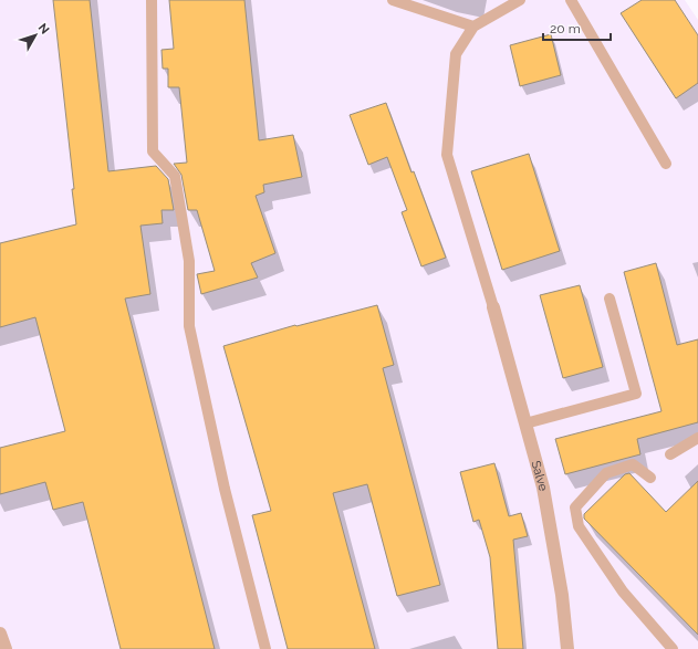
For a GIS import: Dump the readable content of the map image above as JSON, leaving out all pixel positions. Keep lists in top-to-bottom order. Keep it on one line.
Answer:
{"streets":{"street":["Salve"]},"scale_bar":"20 m","north":"top right"}
